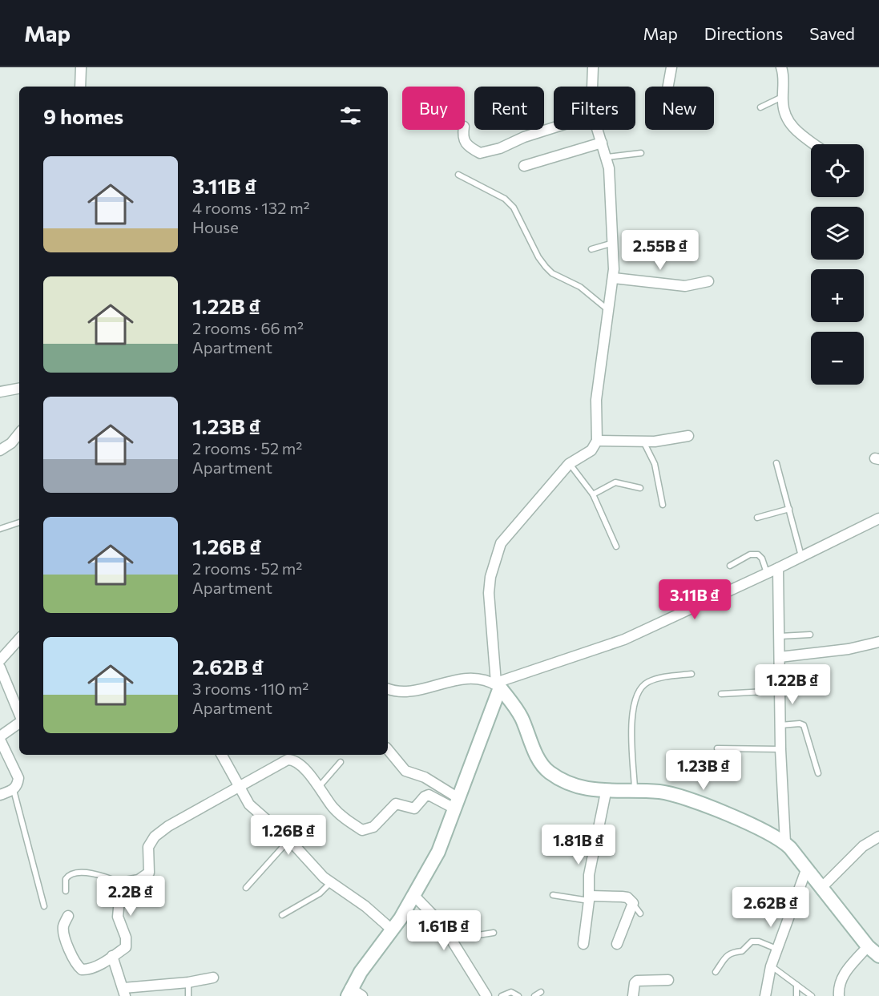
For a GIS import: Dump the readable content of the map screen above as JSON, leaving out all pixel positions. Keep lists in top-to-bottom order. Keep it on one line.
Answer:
{"page":{"header":"Map","nav":["Map","Directions","Saved"],"chip":["Buy","Rent","Filters","New"],"heading":"9 homes","map_buttons":["+","−"],"list":[{"name":"3.11B ₫","note":"4 rooms · 132 m² · House"},{"name":"1.22B ₫","note":"2 rooms · 66 m² · Apartment"},{"name":"1.23B ₫","note":"2 rooms · 52 m² · Apartment"},{"name":"1.26B ₫","note":"2 rooms · 52 m² · Apartment"},{"name":"2.62B ₫","note":"3 rooms · 110 m² · Apartment"}],"price":["2.55B ₫","3.11B ₫","1.22B ₫","1.23B ₫","1.26B ₫","1.81B ₫","2.2B ₫","2.62B ₫","1.61B ₫"]}}
